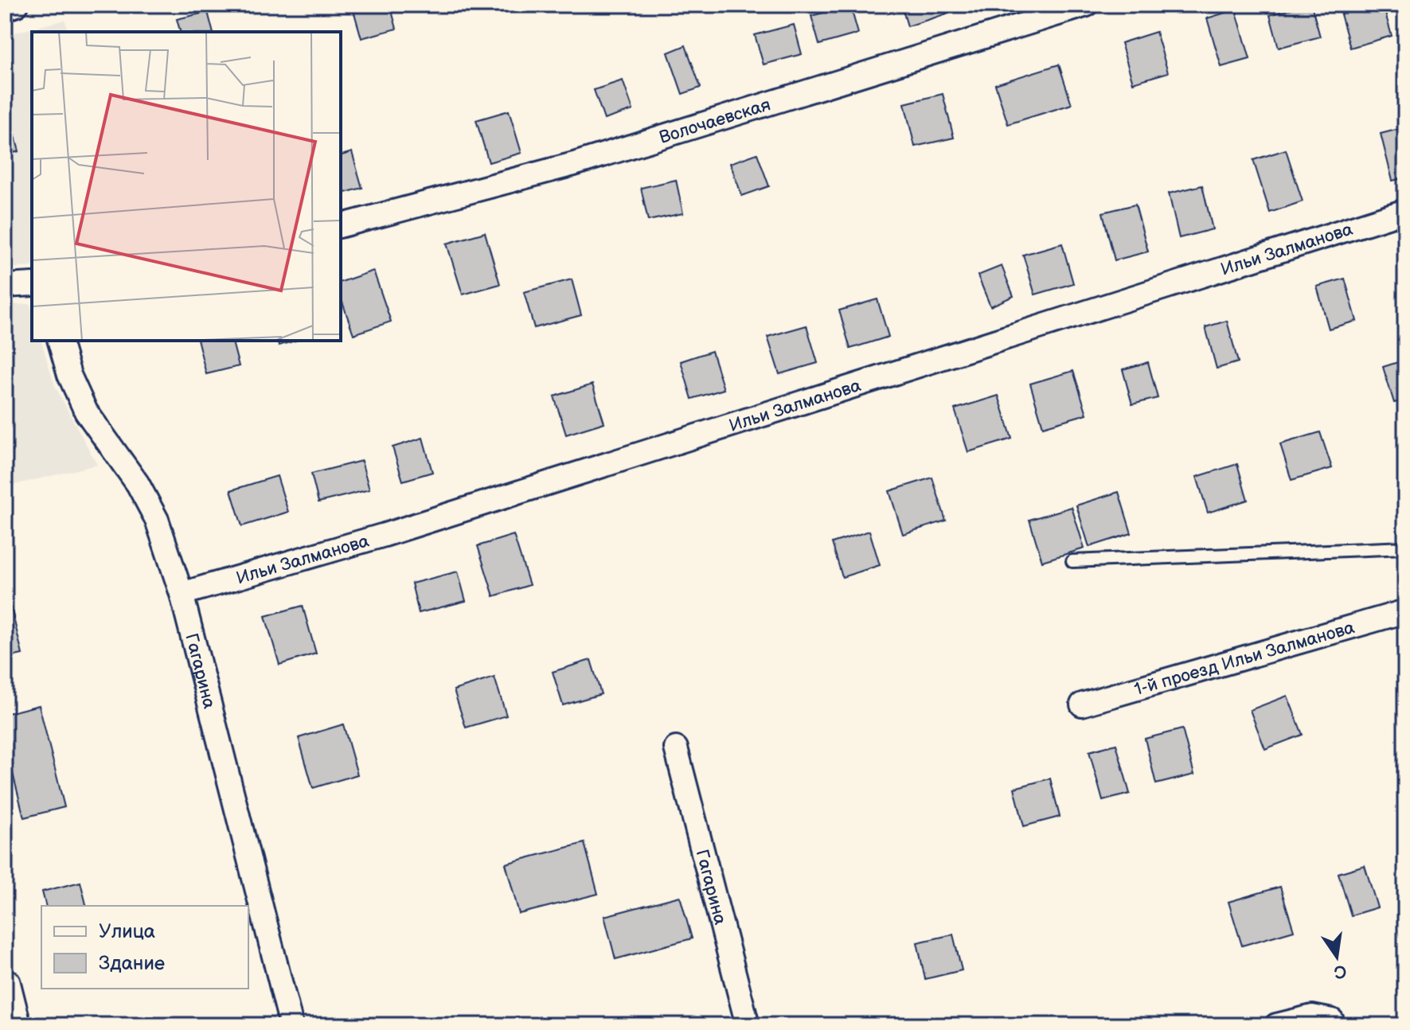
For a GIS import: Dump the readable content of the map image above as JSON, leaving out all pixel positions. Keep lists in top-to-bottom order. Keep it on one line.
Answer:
{"streets":{"street":["Волочаевская","Ильи Залманова","1-й проезд Ильи Залманова","Гагарина"]},"crossings":[["Ильи Залманова","Гагарина"]],"legend":["Улица","Здание"],"north":"bottom"}
